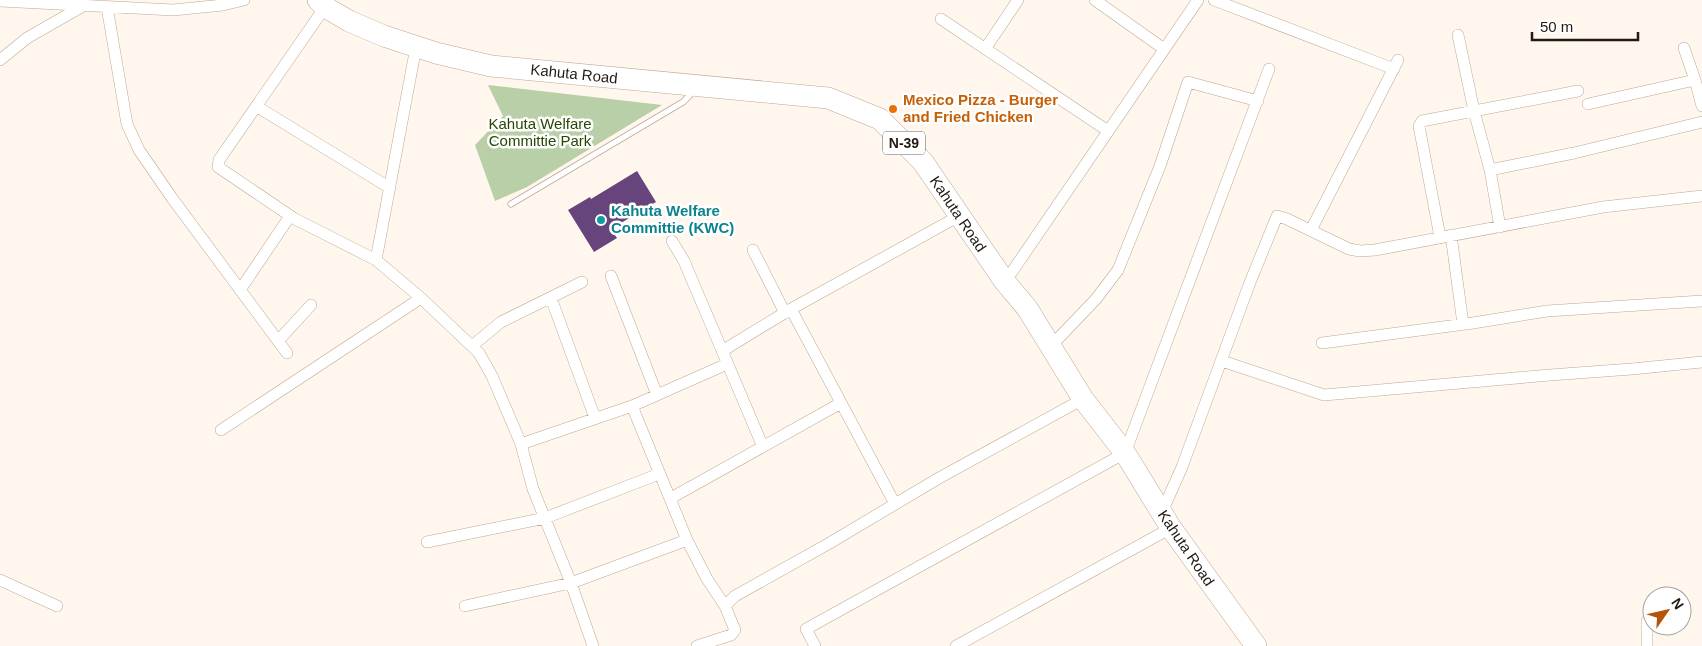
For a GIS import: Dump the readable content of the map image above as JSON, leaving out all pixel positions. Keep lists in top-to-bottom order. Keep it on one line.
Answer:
{"streets":{"highway":["Kahuta Road","N-39"]},"parks":["Kahuta Welfare Committie Park"],"places":["Mexico Pizza - Burger and Fried Chicken","Kahuta Welfare Committie (KWC)"],"scale_bar":"50 m","north":"top right"}
